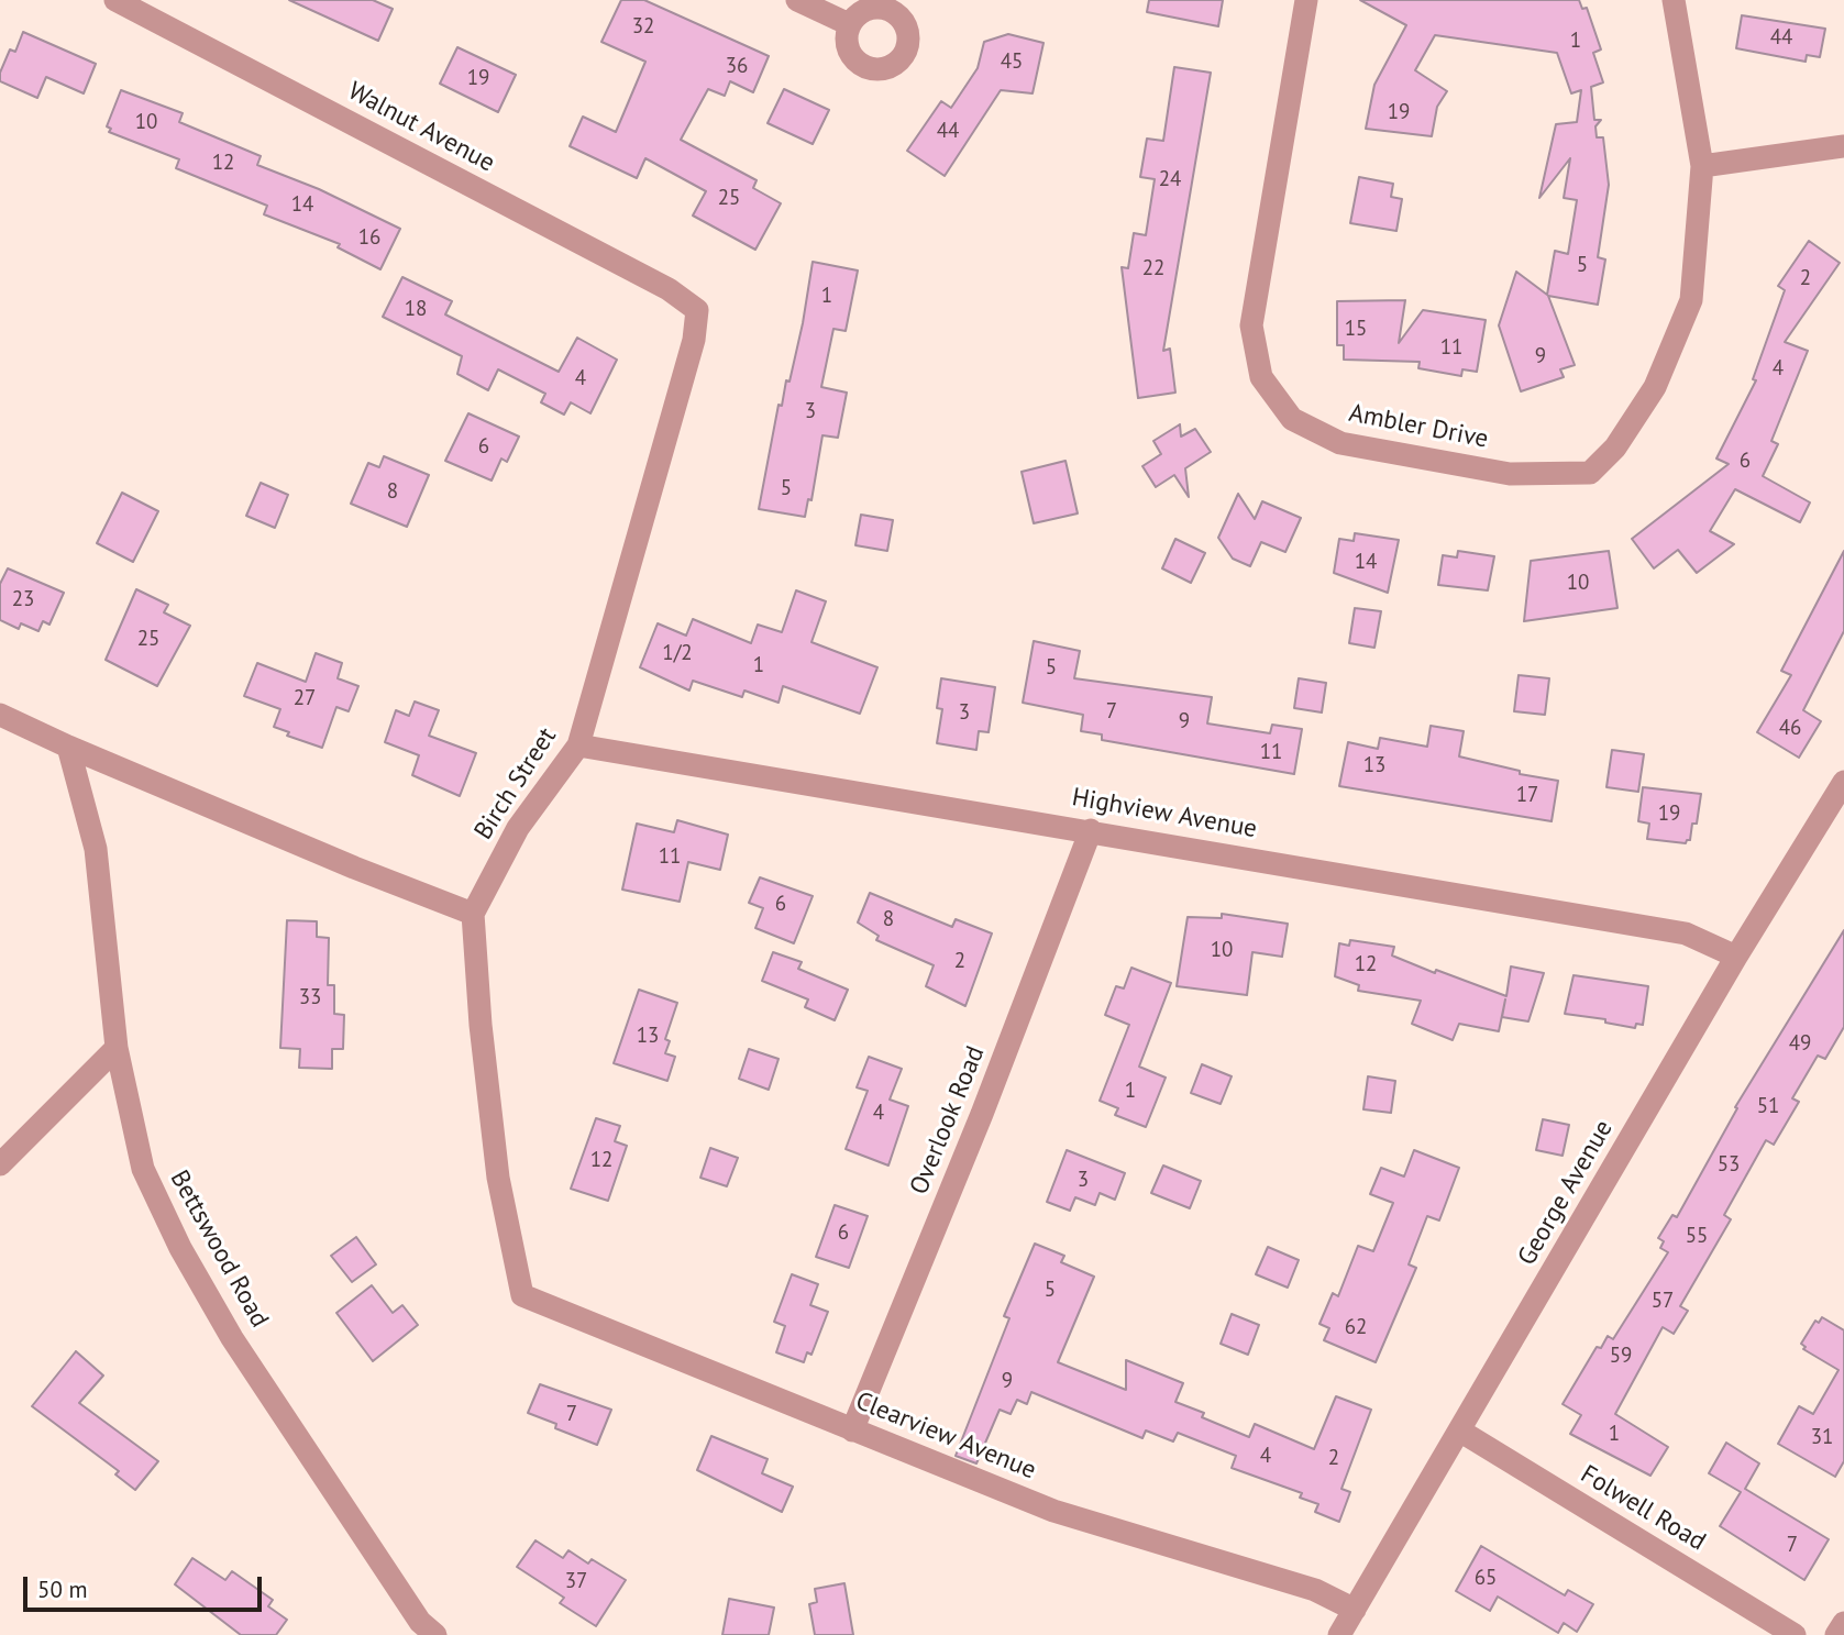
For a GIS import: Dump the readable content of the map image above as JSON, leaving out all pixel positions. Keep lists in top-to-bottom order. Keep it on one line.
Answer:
{"streets":{"street":["Walnut Avenue","Ambler Drive","Birch Street","Highview Avenue","Overlook Road","George Avenue","Bettswood Road","Clearview Avenue","Folwell Road"]},"crossings":[["Walnut Avenue","Birch Street"],["Birch Street","Highview Avenue"],["Birch Street","Clearview Avenue"],["Highview Avenue","Overlook Road"],["Highview Avenue","George Avenue"],["Overlook Road","Clearview Avenue"],["George Avenue","Clearview Avenue"],["George Avenue","Folwell Road"]],"house_numbers":["32","44","1","45","36","19","19","10","44","12","24","25","14","16","5","22","2","1","18","15","11","9","4","4","3","6","6","5","8","14","10","23","25","1/2","1","5","27","7","3","9","46","11","13","17","19","11","6","8","10","2","12","33","13","49","1","51","4","12","53","3","6","55","5","57","62","59","9","7","1","31","4","2","7","65","37"],"scale_bar":"50 m"}
